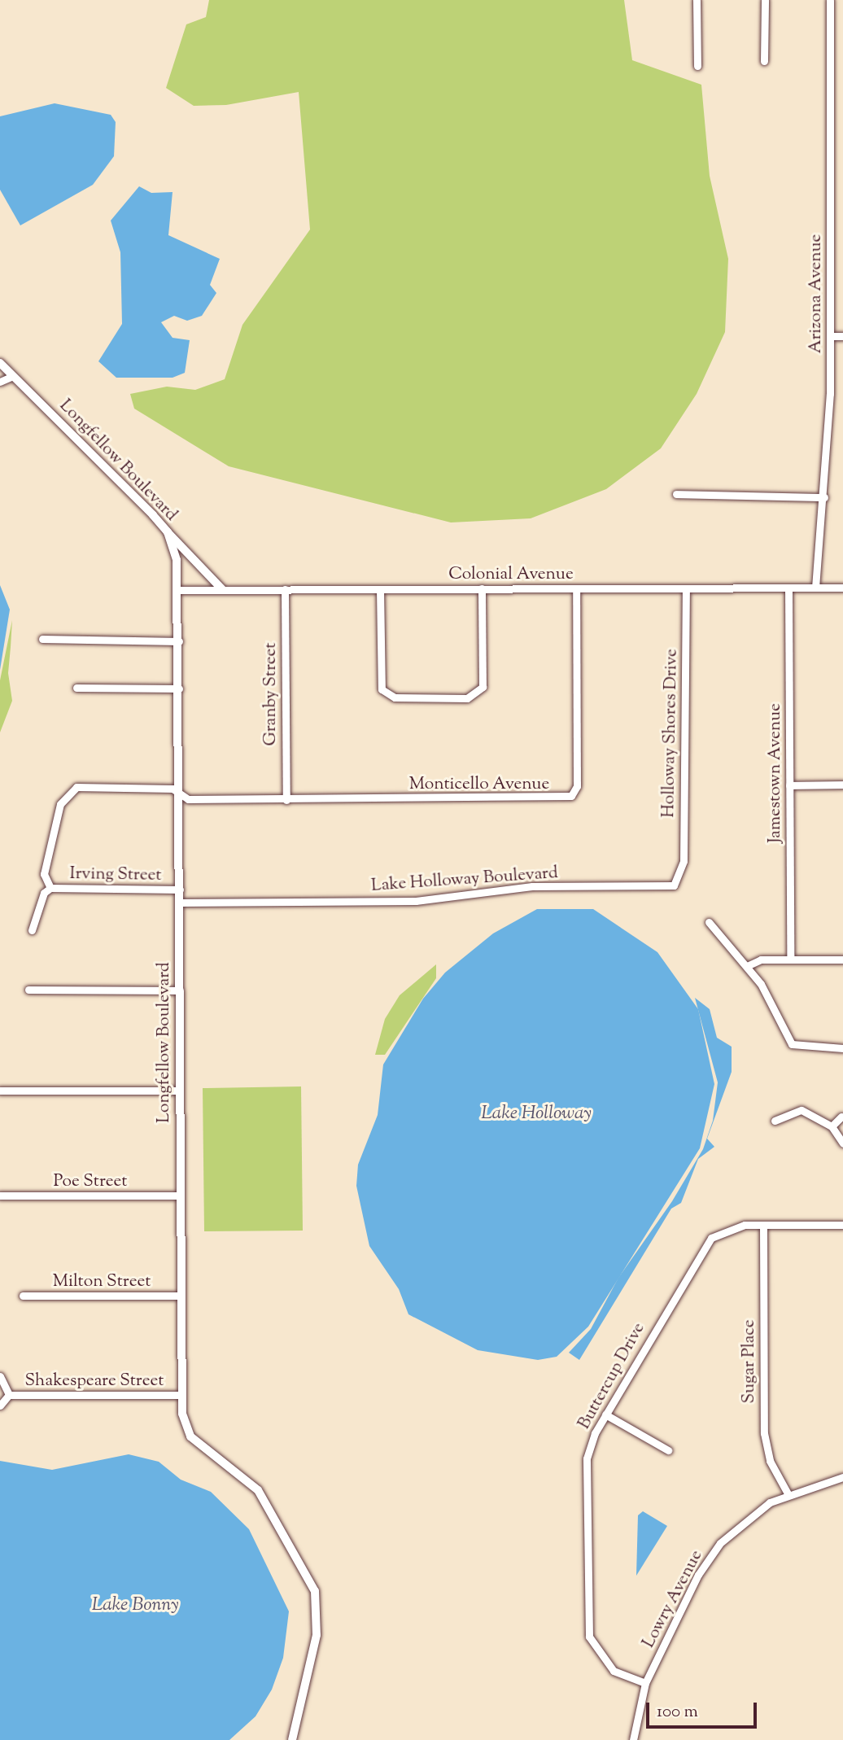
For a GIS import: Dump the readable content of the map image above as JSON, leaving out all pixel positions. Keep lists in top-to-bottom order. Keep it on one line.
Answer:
{"streets":{"street":["Arizona Avenue","Longfellow Boulevard","Colonial Avenue","Granby Street","Holloway Shores Drive","Jamestown Avenue","Monticello Avenue","Irving Street","Lake Holloway Boulevard","Poe Street","Milton Street","Sugar Place","Buttercup Drive","Shakespeare Street","Lowry Avenue"]},"crossings":[["Arizona Avenue","Colonial Avenue"],["Longfellow Boulevard","Colonial Avenue"],["Longfellow Boulevard","Monticello Avenue"],["Longfellow Boulevard","Irving Street"],["Longfellow Boulevard","Lake Holloway Boulevard"],["Longfellow Boulevard","Poe Street"],["Longfellow Boulevard","Milton Street"],["Longfellow Boulevard","Shakespeare Street"],["Colonial Avenue","Granby Street"],["Colonial Avenue","Holloway Shores Drive"],["Colonial Avenue","Jamestown Avenue"],["Colonial Avenue","Monticello Avenue"],["Granby Street","Monticello Avenue"],["Holloway Shores Drive","Lake Holloway Boulevard"],["Monticello Avenue","Irving Street"],["Sugar Place","Buttercup Drive"],["Sugar Place","Lowry Avenue"],["Buttercup Drive","Lowry Avenue"]],"water":["Lake Holloway","Lake Bonny"],"scale_bar":"100 m"}
